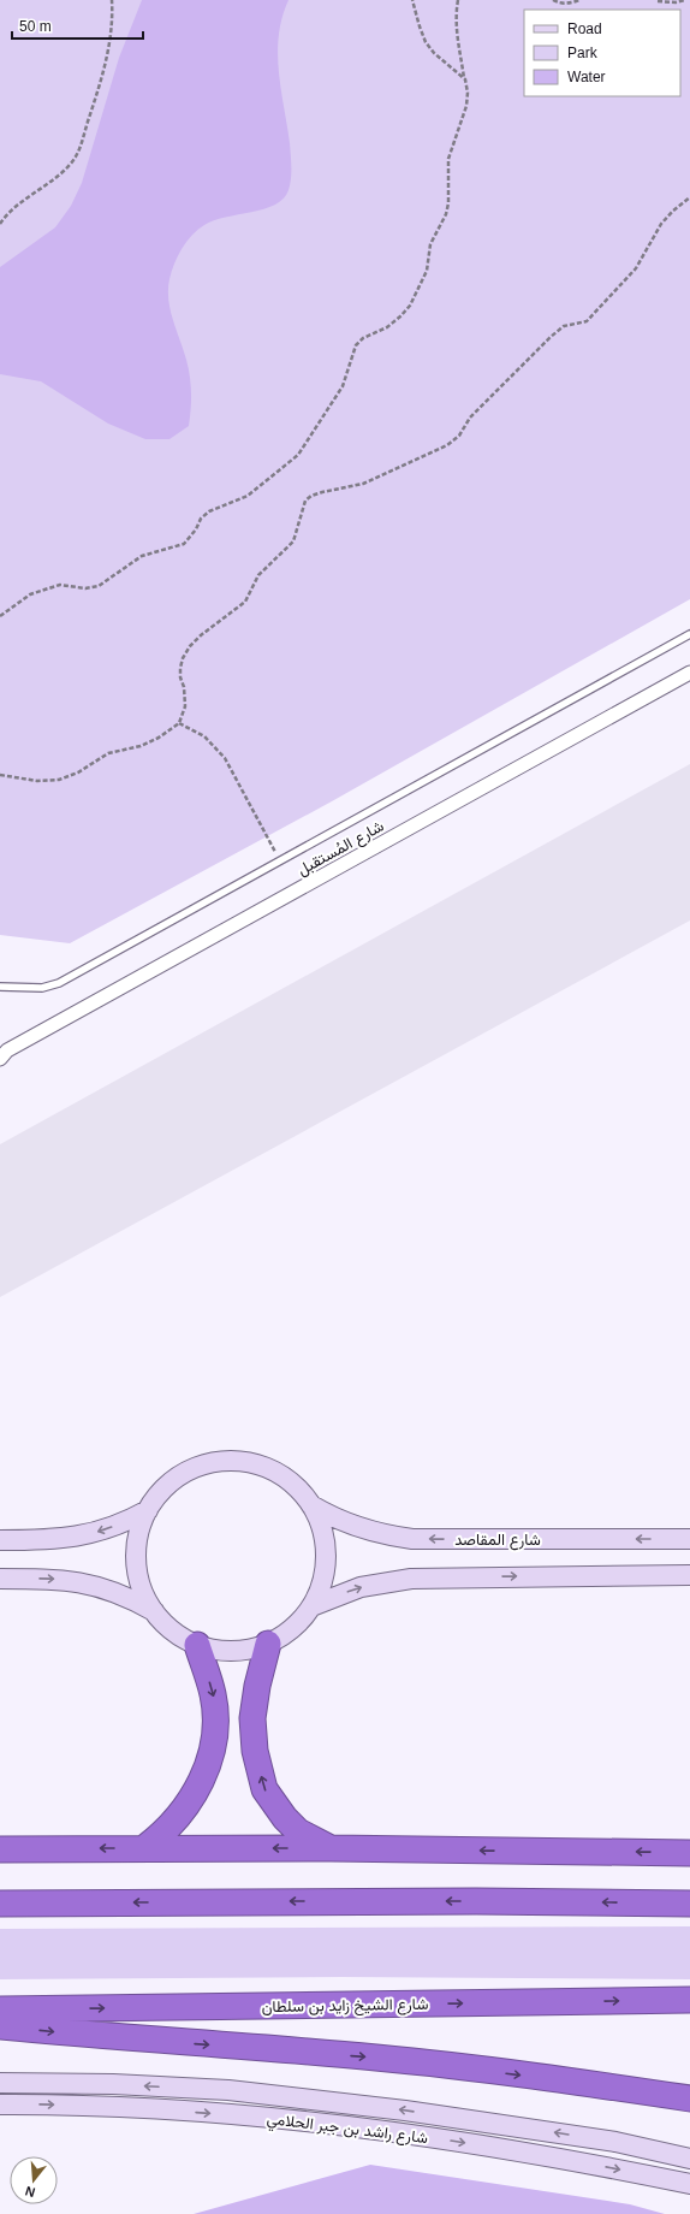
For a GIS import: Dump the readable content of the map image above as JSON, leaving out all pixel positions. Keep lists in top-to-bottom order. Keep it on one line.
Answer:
{"streets":{"highway":["شارع الشيخ زايد بن سلطان"],"street":["شارع المُستقبل","شارع المقاصد","شارع راشد بن جبر الحلامي"]},"legend":["Road","Park","Water"],"scale_bar":"50 m","north":"bottom"}
